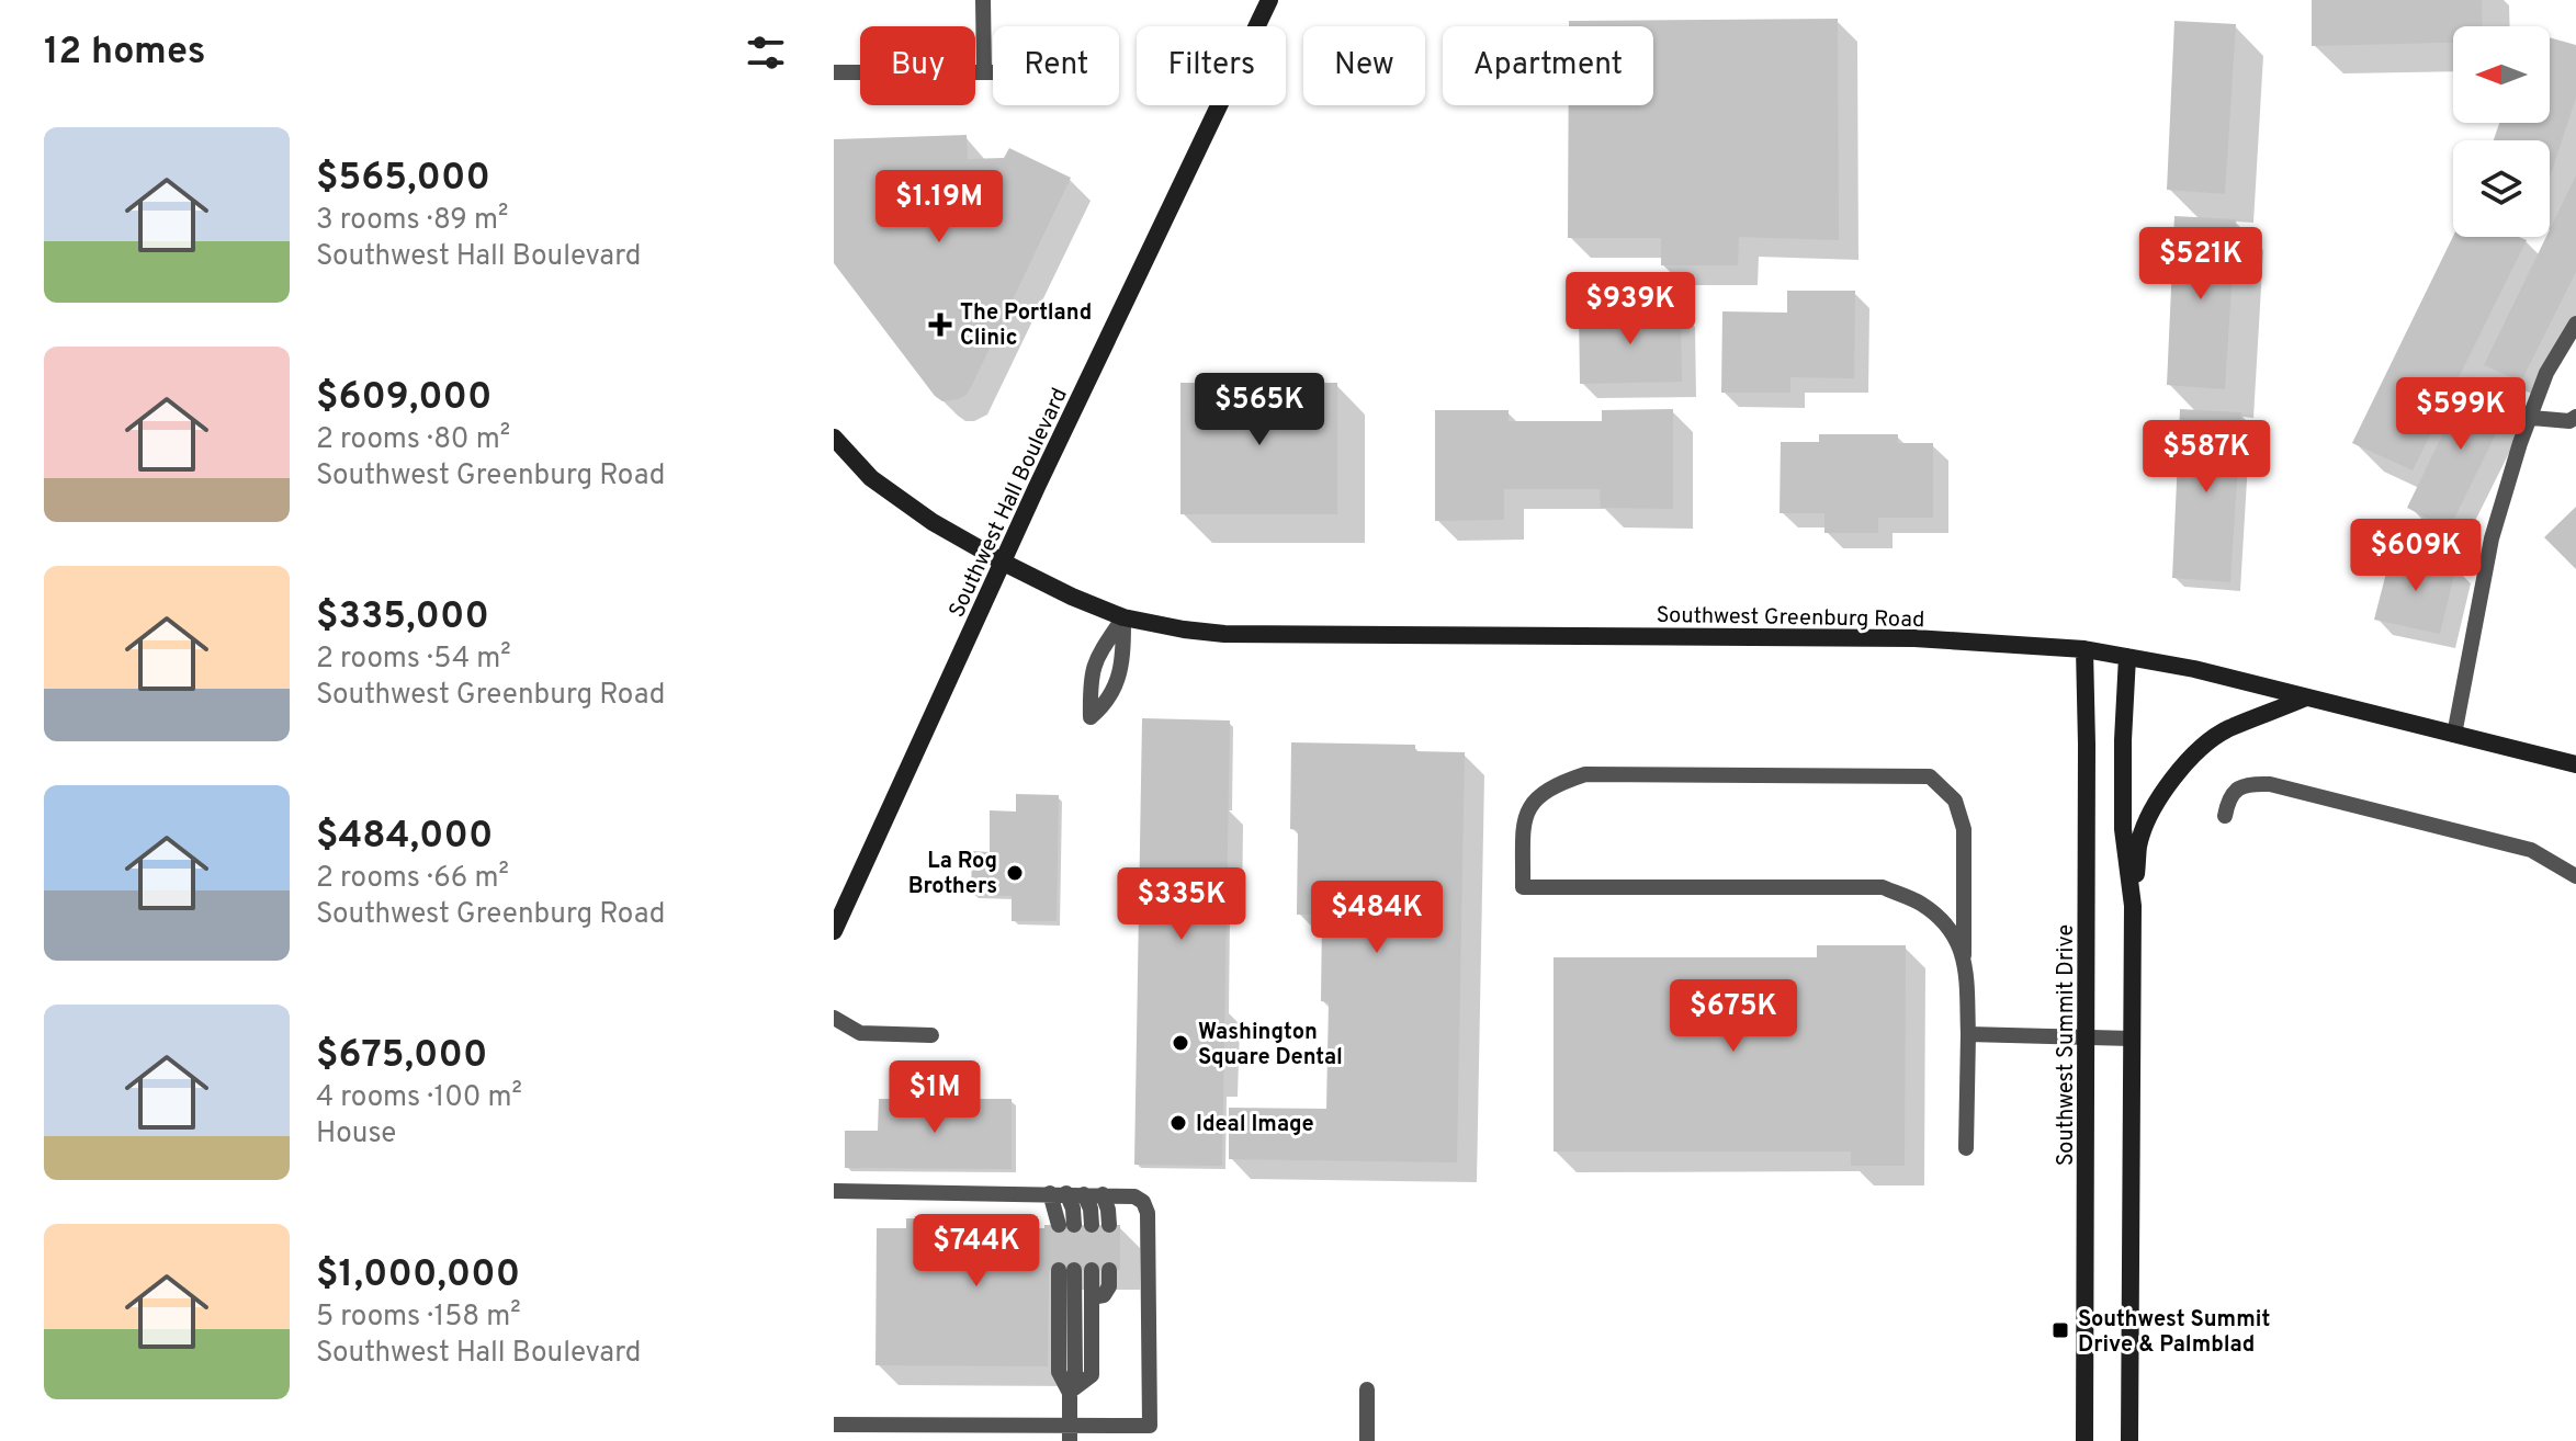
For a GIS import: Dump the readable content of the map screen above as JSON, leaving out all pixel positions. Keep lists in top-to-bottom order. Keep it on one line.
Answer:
{"streets":{"main road":["Southwest Hall Boulevard","Southwest Greenburg Road","Southwest Summit Drive"]},"crossings":[["Southwest Hall Boulevard","Southwest Greenburg Road"],["Southwest Greenburg Road","Southwest Summit Drive"]],"places":{"health":["The Portland Clinic"],"other":["La Rog Brothers","Washington Square Dental","Ideal Image"],"transit":["Southwest Summit Drive & Palmblad"]},"north":"left","page":{"heading":"12 homes","chip":["Buy","Rent","Filters","New","Apartment"],"list":[{"name":"$565,000","note":"3 rooms · 89 m² · Southwest Hall Boulevard"},{"name":"$609,000","note":"2 rooms · 80 m² · Southwest Greenburg Road"},{"name":"$335,000","note":"2 rooms · 54 m² · Southwest Greenburg Road"},{"name":"$484,000","note":"2 rooms · 66 m² · Southwest Greenburg Road"},{"name":"$675,000","note":"4 rooms · 100 m² · House"},{"name":"$1,000,000","note":"5 rooms · 158 m² · Southwest Hall Boulevard"}],"price":["$1.19M","$521K","$939K","$565K","$599K","$587K","$609K","$335K","$484K","$675K","$1M","$744K"]}}
